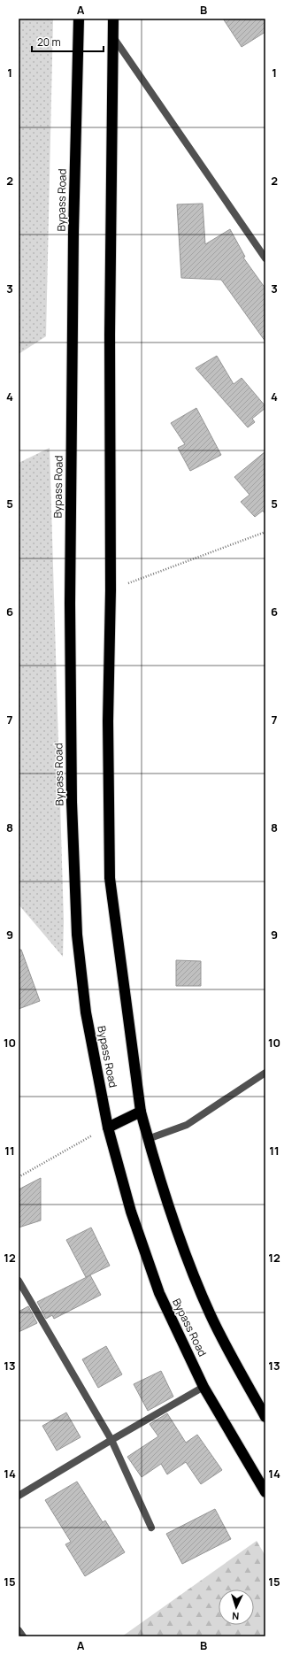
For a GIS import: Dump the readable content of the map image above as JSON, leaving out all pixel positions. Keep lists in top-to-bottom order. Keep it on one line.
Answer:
{"streets":{"highway":["Bypass Road"]},"scale_bar":"20 m","north":"bottom","grid":{"columns":["A","B"],"rows":["1","2","3","4","5","6","7","8","9","10","11","12","13","14","15"]}}
